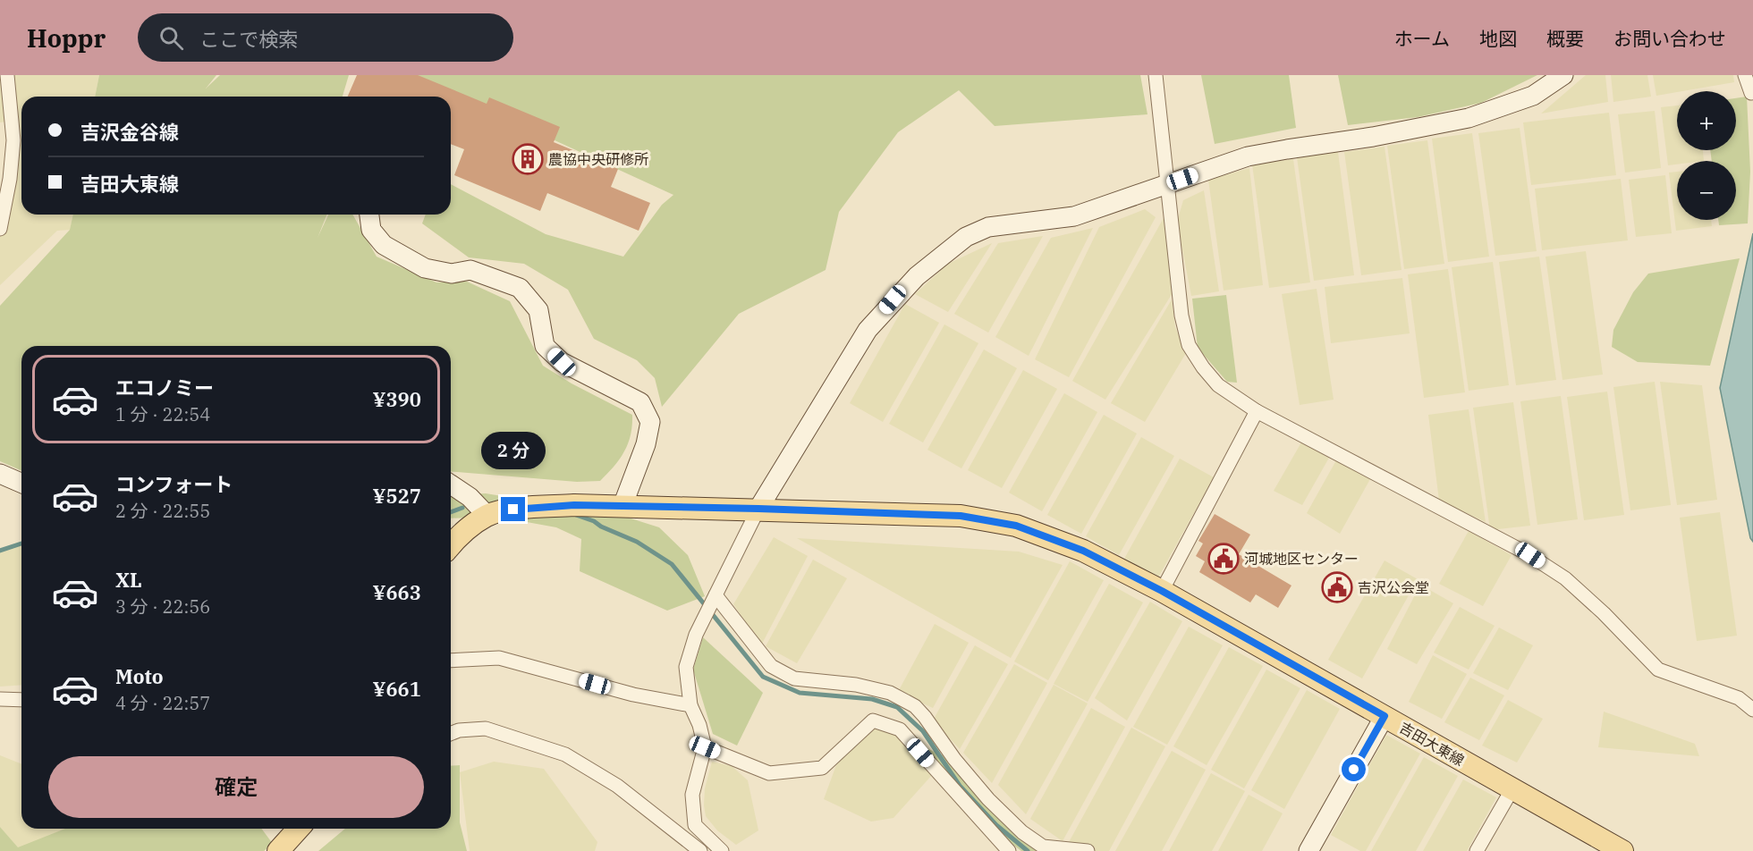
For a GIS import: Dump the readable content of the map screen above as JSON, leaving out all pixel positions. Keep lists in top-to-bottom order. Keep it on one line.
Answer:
{"streets":{"main road":["吉田大東線"]},"places":{"building":["農協中央研修所"],"public building":["河城地区センター","吉沢公会堂"]},"page":{"header":"Hoppr","search":"ここで検索","nav":["ホーム","地図","概要","お問い合わせ"],"map_buttons":["+","−"],"banner":["吉沢金谷線","吉田大東線"],"list":[{"name":"エコノミー","note":"1 分 · 22:54","value":"¥390"},{"name":"コンフォート","note":"2 分 · 22:55","value":"¥527"},{"name":"XL","note":"3 分 · 22:56","value":"¥663"},{"name":"Moto","note":"4 分 · 22:57","value":"¥661"}],"bubble":"2 分","buttons":"確定"}}
